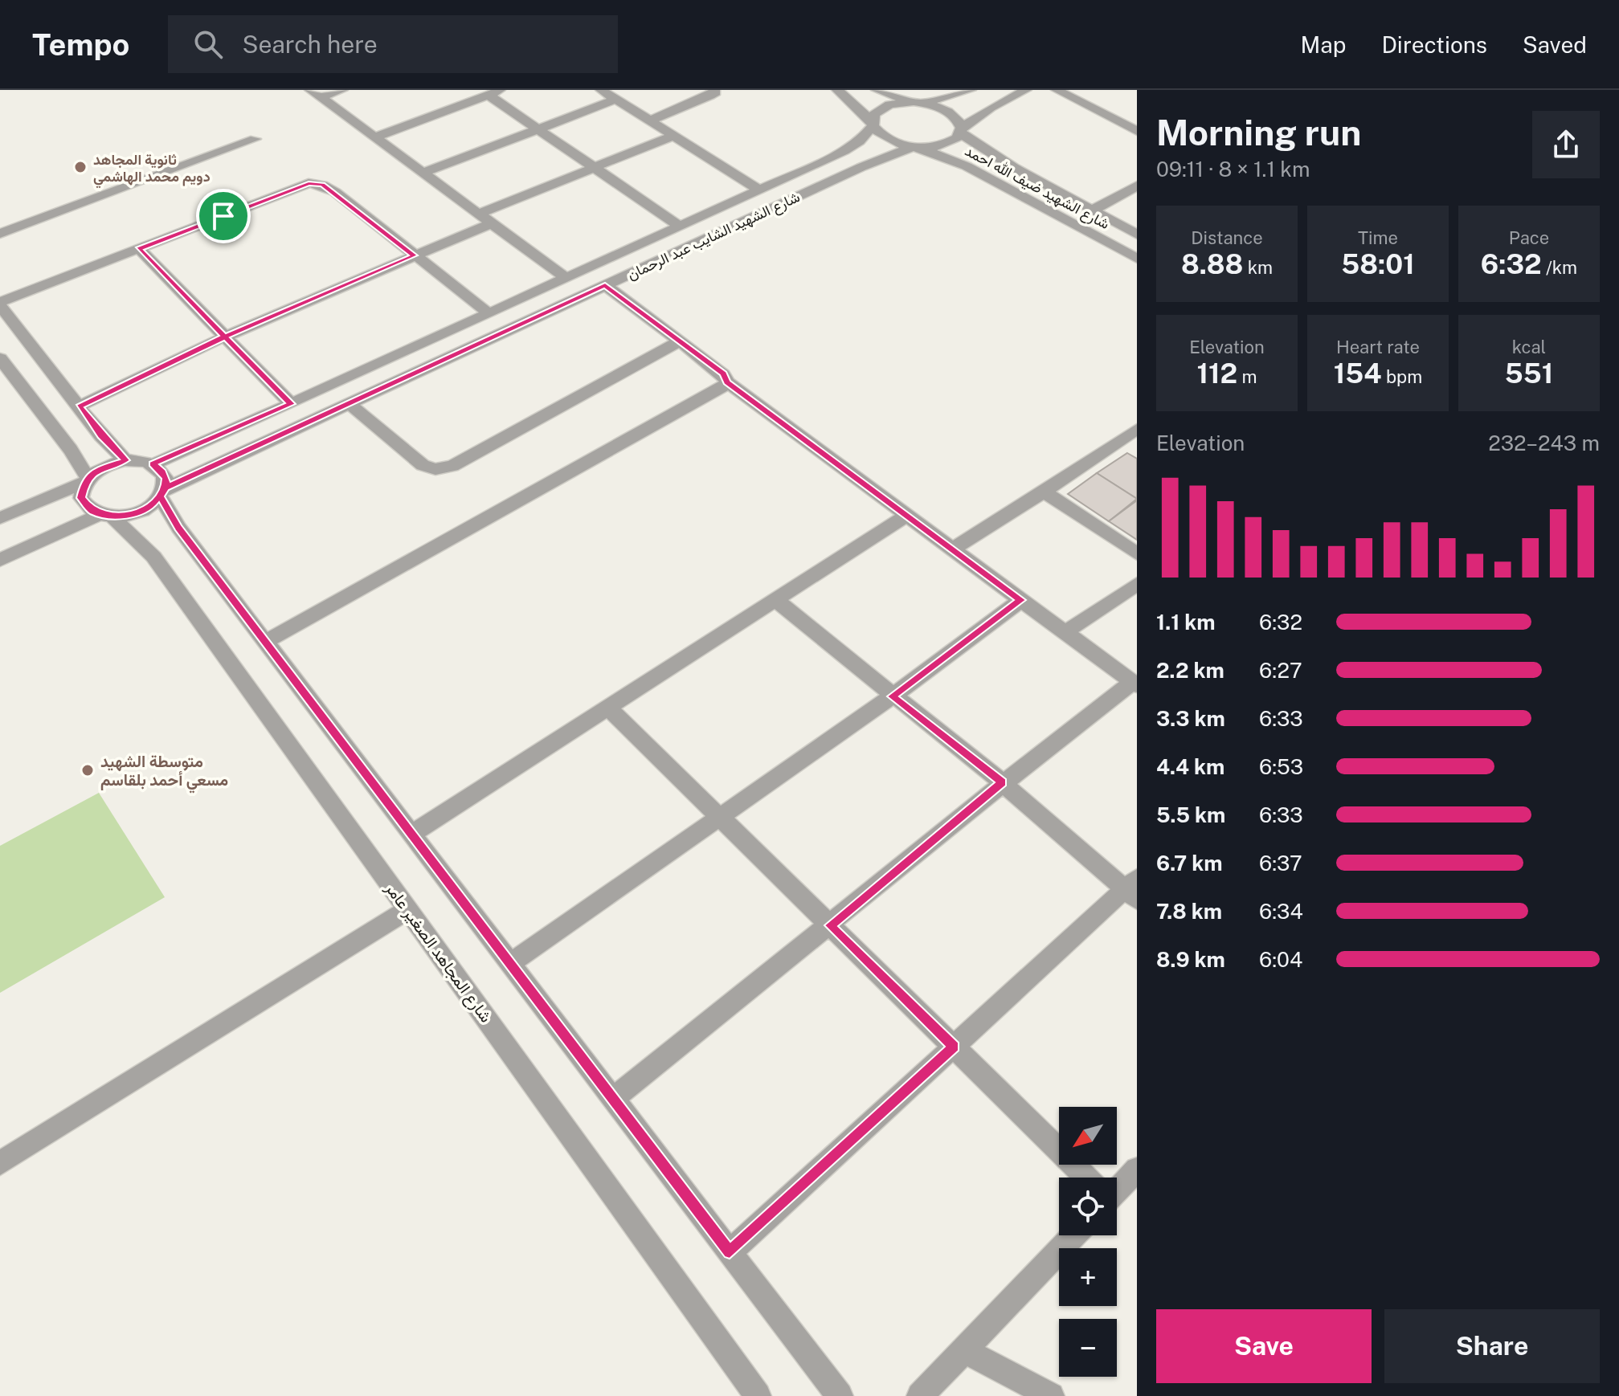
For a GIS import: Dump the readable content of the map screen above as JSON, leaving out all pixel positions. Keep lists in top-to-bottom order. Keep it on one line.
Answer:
{"streets":{"street":["شارع الشهيد ضيف الله احمد","شارع الشهيد الشايب عبد الرحمان","شارع المجاهد الصغير عامر"]},"crossings":[["شارع الشهيد ضيف الله احمد","شارع الشهيد الشايب عبد الرحمان"],["شارع الشهيد الشايب عبد الرحمان","شارع المجاهد الصغير عامر"]],"places":["ثانوية المجاهد دويم محمد الهاشمي","متوسطة الشهيد مسعي أحمد بلقاسم"],"north":"bottom left","page":{"header":"Tempo","search":"Search here","nav":["Map","Directions","Saved"],"heading":["Morning run","09:11 · 8 × 1.1 km"],"stats":[["Distance","8.88 km"],["Time","58:01"],["Pace","6:32 /km"],["Elevation","112 m"],["Heart rate","154 bpm"],["kcal","551"]],"chart":["Elevation","232–243 m"],"list":[{"name":"1.1 km","note":"6:32"},{"name":"2.2 km","note":"6:27"},{"name":"3.3 km","note":"6:33"},{"name":"4.4 km","note":"6:53"},{"name":"5.5 km","note":"6:33"},{"name":"6.7 km","note":"6:37"},{"name":"7.8 km","note":"6:34"},{"name":"8.9 km","note":"6:04"}],"map_buttons":["+","−"],"buttons":["Save","Share"]}}
